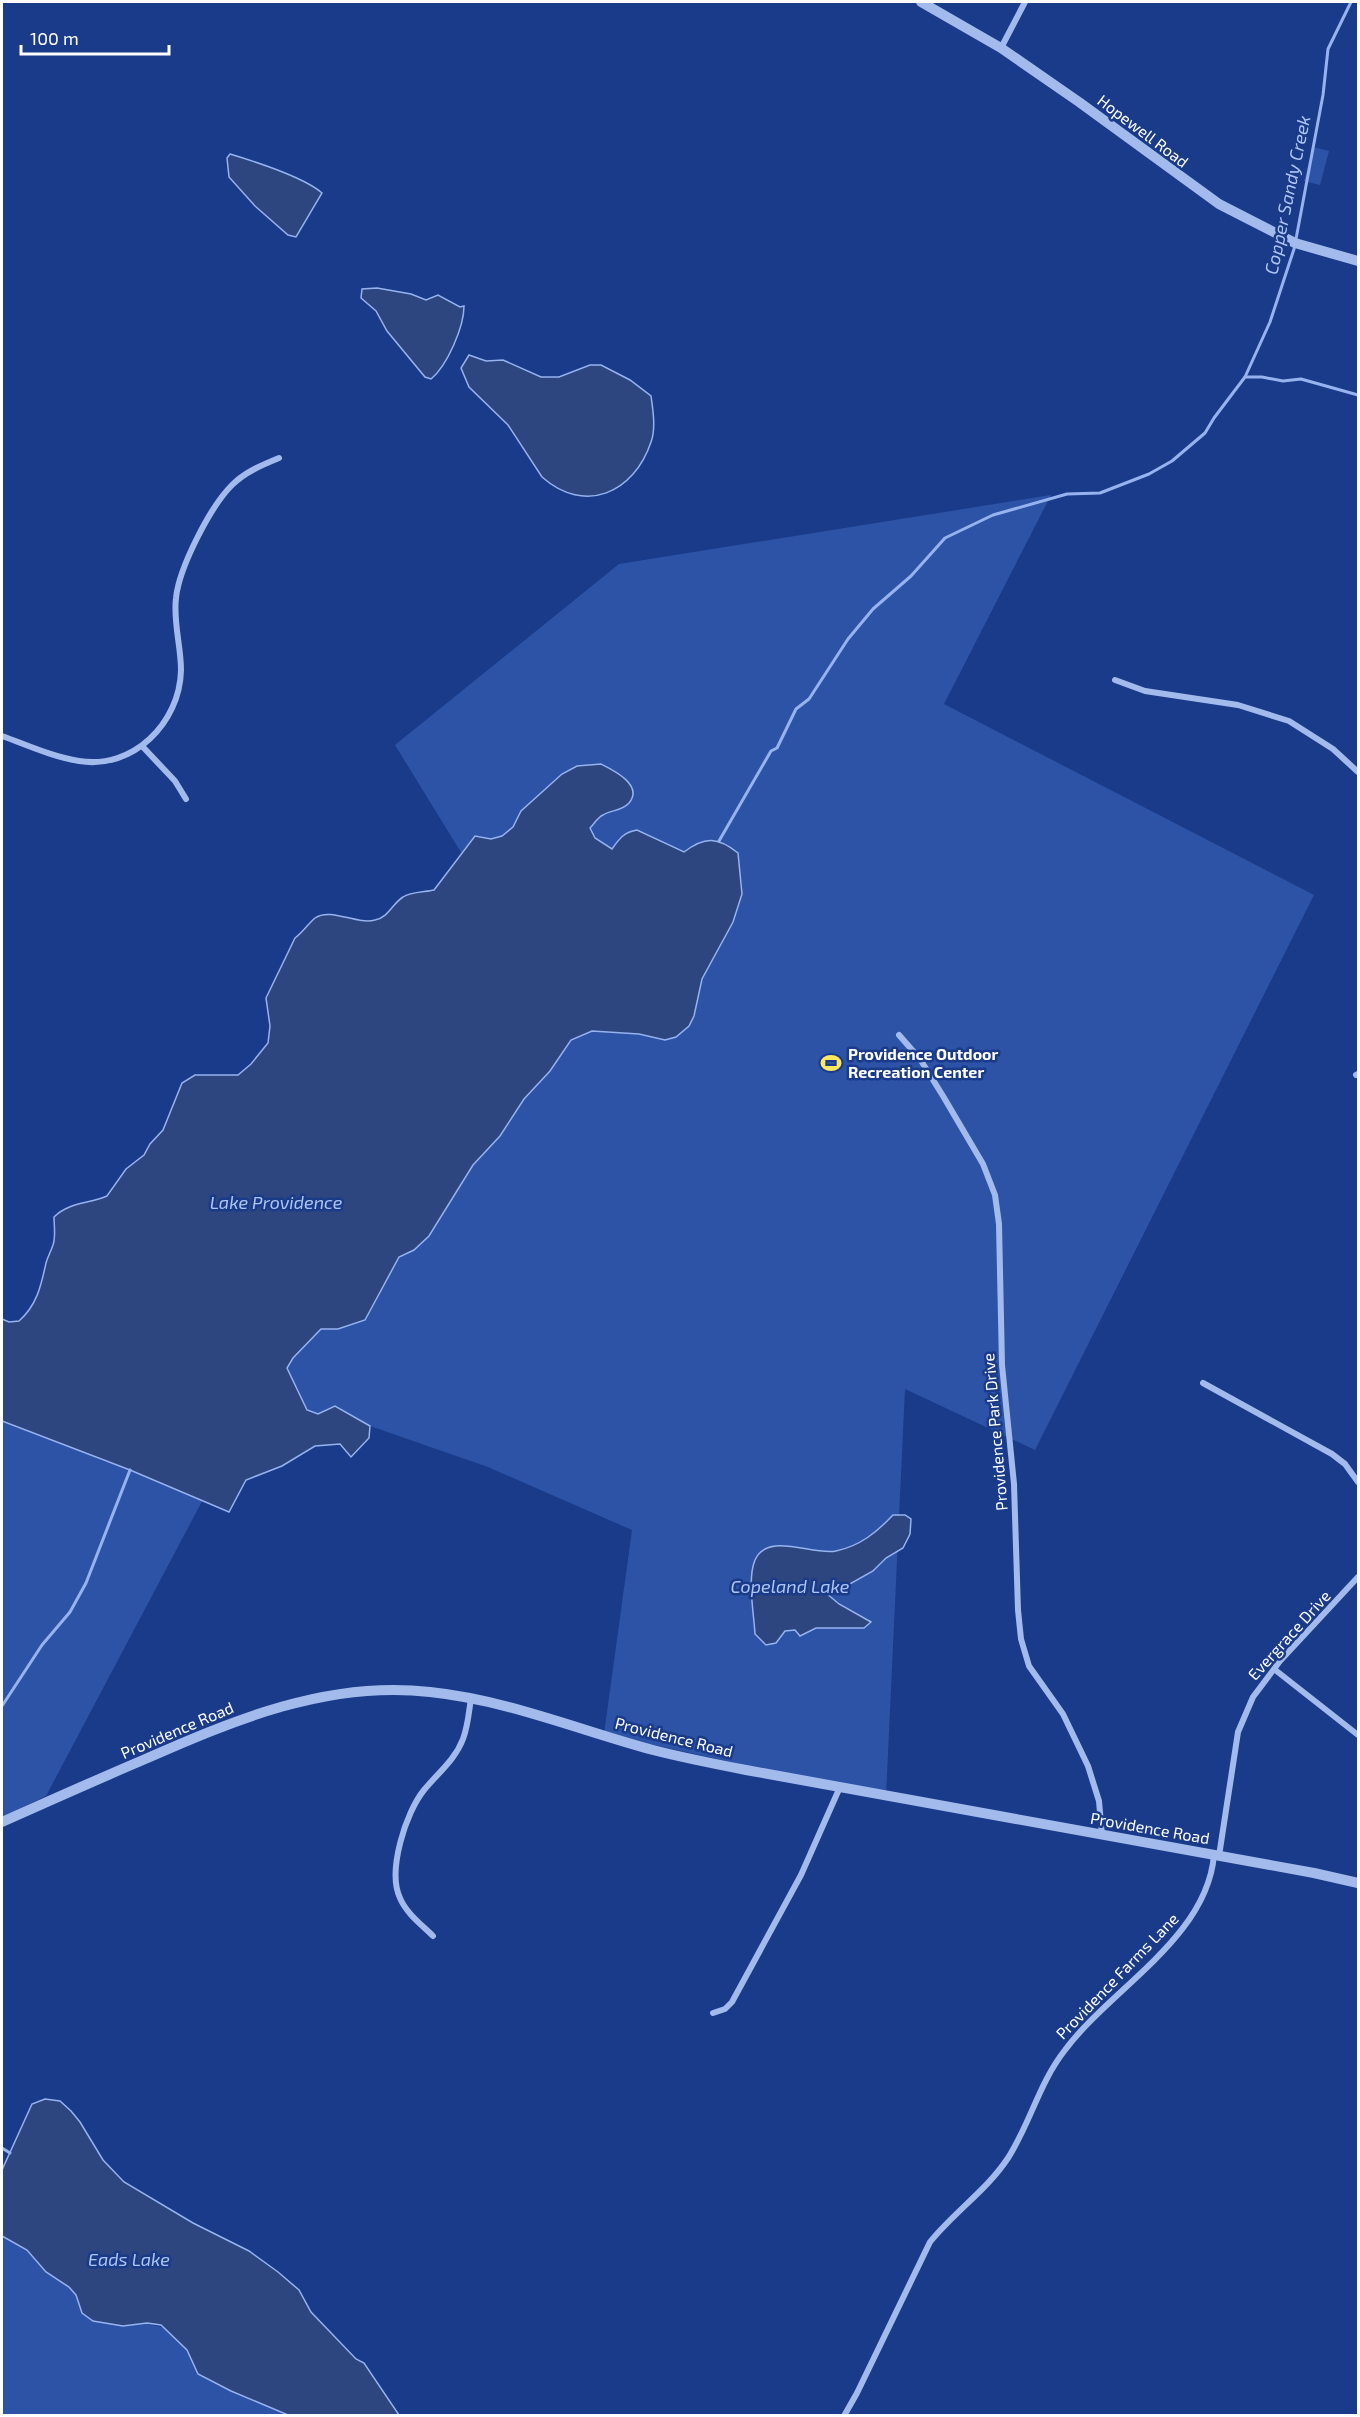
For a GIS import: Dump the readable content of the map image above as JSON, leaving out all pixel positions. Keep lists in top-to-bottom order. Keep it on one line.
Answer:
{"streets":{"street":["Hopewell Road","Providence Park Drive","Evergrace Drive","Providence Road","Providence Farms Lane"]},"crossings":[["Providence Park Drive","Providence Road"],["Evergrace Drive","Providence Road"],["Evergrace Drive","Providence Farms Lane"],["Providence Road","Providence Farms Lane"]],"water":["Copper Sandy Creek","Lake Providence","Copeland Lake","Eads Lake"],"places":{"sports":["Providence Outdoor Recreation Center"]},"scale_bar":"100 m"}
